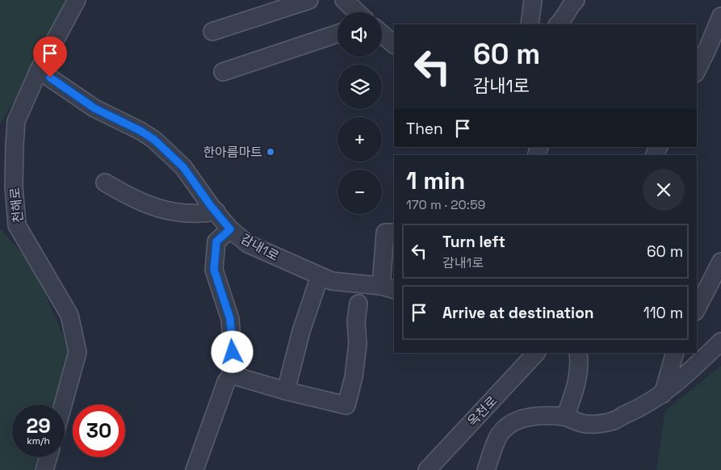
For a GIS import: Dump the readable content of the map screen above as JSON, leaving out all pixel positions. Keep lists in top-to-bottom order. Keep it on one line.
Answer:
{"streets":{"street":["천해로","감내1로","옥천로"]},"crossings":[["천해로","감내1로"]],"places":["한아름마트"],"page":{"map_buttons":["+","−"],"turn":["60 m","감내1로"],"then":"Then","heading":["1 min","170 m · 20:59"],"list":[{"name":"Turn left","note":"감내1로","value":"60 m"},{"name":"Arrive at destination","value":"110 m"}],"speed":"29 km/h","limit":"30"}}
